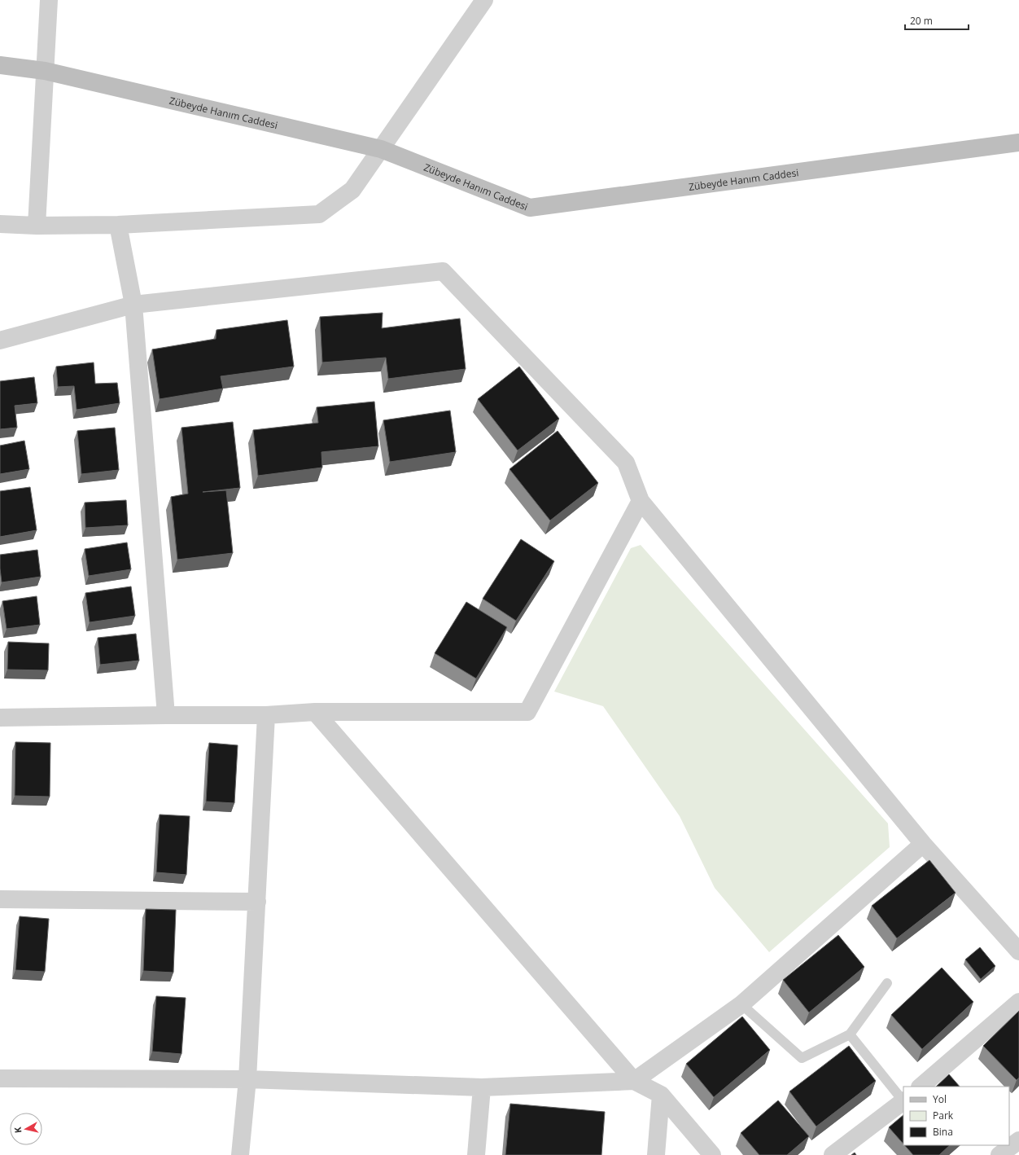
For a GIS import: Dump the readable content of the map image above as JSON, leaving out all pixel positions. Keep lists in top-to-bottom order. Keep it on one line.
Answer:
{"streets":{"street":["Zübeyde Hanım Caddesi"]},"legend":["Yol","Park","Bina"],"scale_bar":"20 m","north":"left"}
